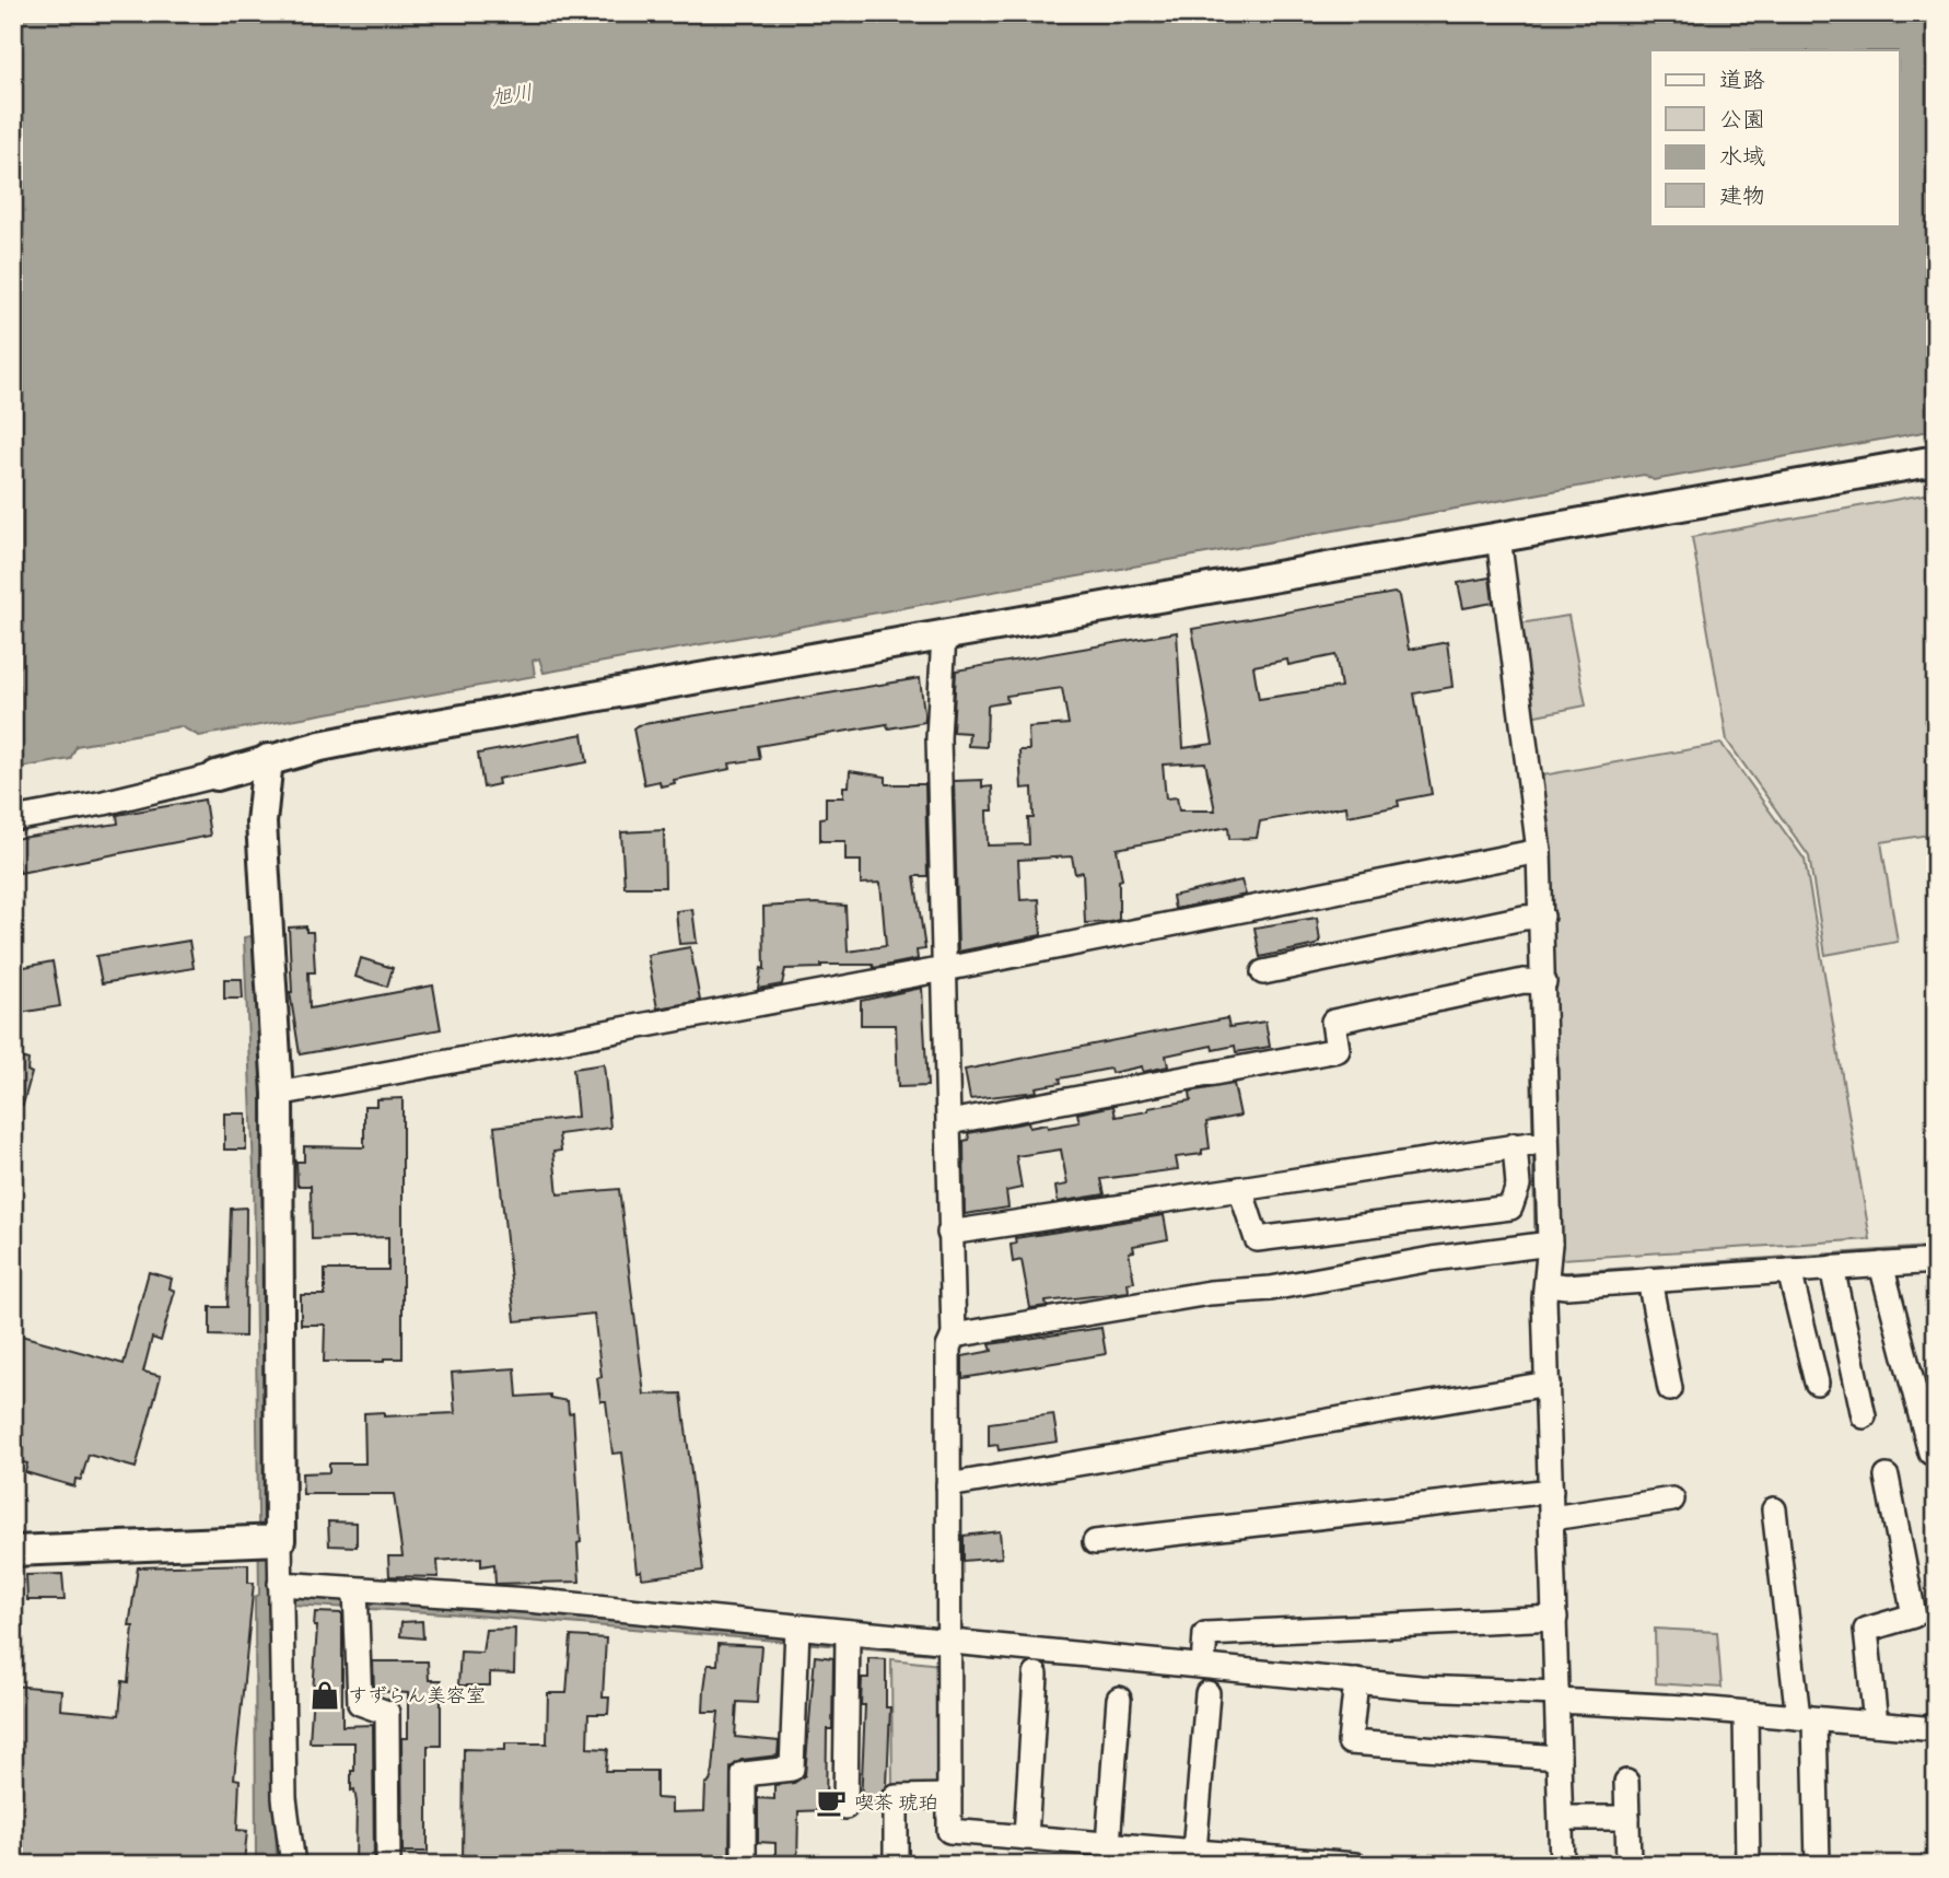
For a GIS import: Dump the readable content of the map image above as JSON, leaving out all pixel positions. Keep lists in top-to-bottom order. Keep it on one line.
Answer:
{"water":["旭川"],"places":{"shop":["すずらん美容室"],"cafe":["喫茶 琥珀"]},"legend":["道路","公園","水域","建物"]}
